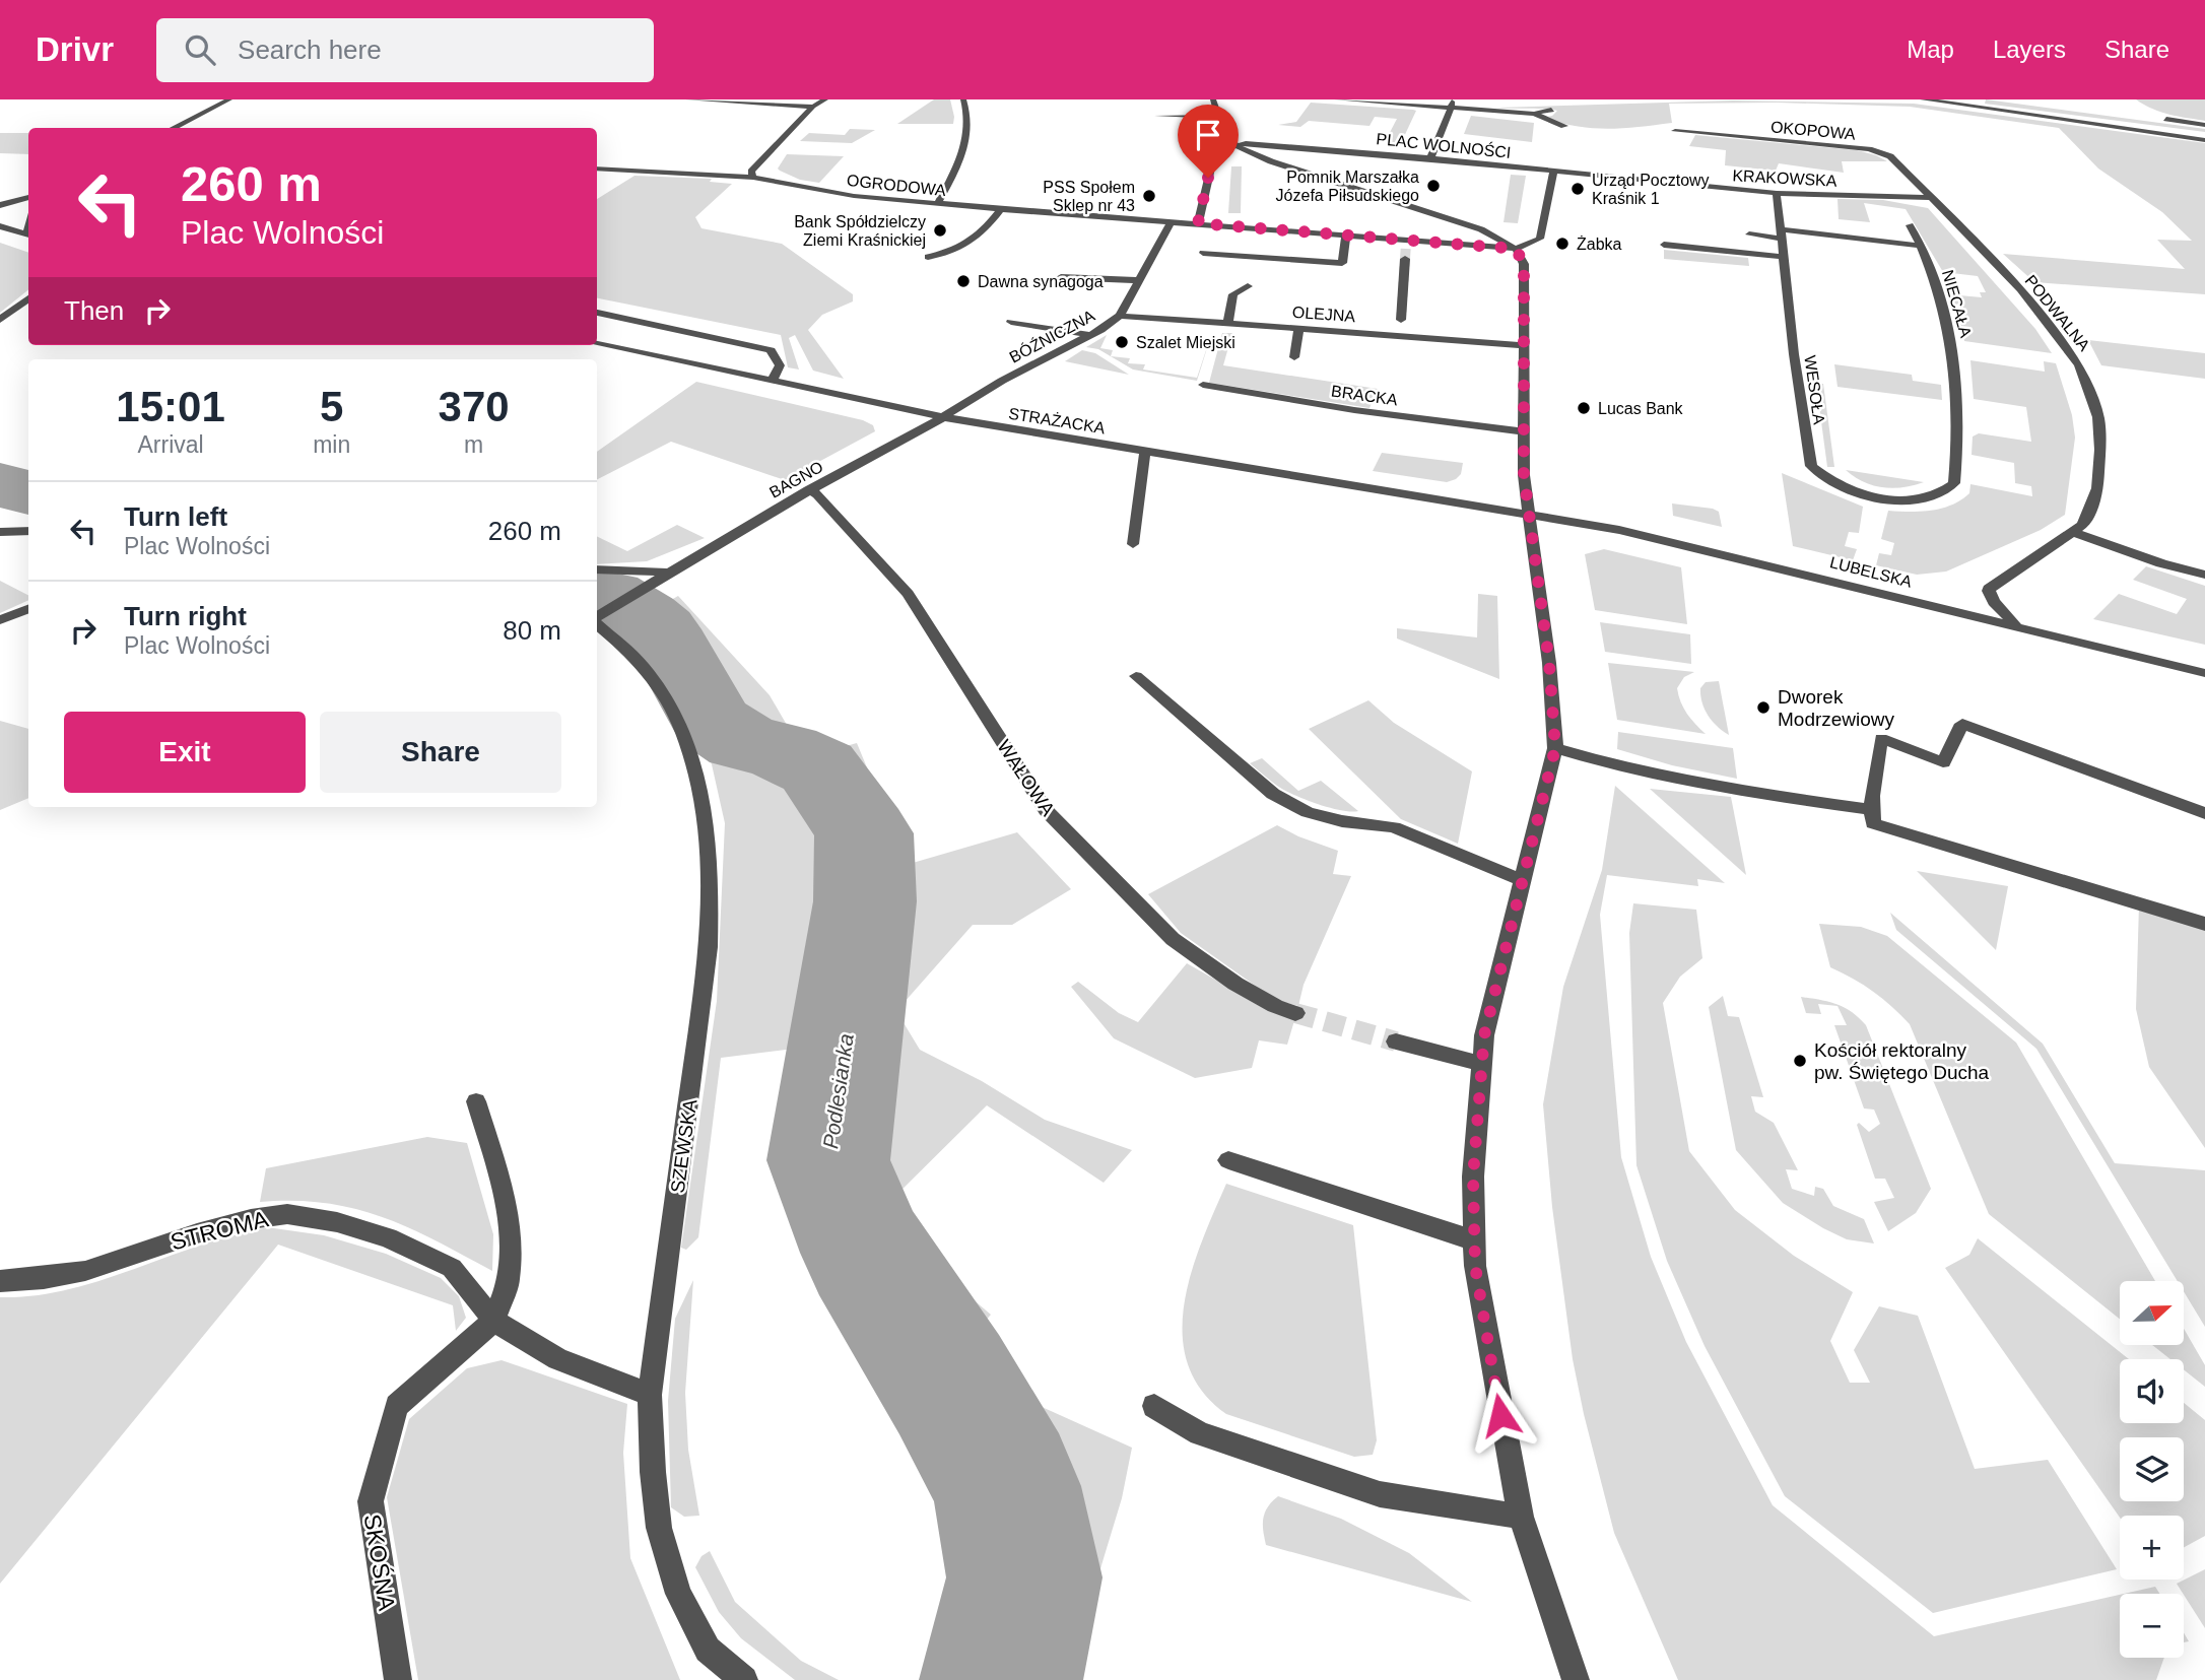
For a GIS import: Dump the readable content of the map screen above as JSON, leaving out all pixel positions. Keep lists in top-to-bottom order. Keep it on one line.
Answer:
{"streets":{"street":["OKOPOWA","PLAC WOLNOŚCI","KRAKOWSKA","OGRODOWA","NIECAŁA","PODWALNA","OLEJNA","BÓŹNICZNA","WESOŁA","BRACKA","STRAŻACKA","BAGNO","LUBELSKA","WAŁOWA","SZEWSKA","STROMA","SKOŚNA"]},"crossings":[["OKOPOWA","KRAKOWSKA"],["OKOPOWA","PODWALNA"],["PLAC WOLNOŚCI","KRAKOWSKA"],["KRAKOWSKA","PODWALNA"],["KRAKOWSKA","WESOŁA"],["OGRODOWA","BÓŹNICZNA"],["NIECAŁA","WESOŁA"],["PODWALNA","LUBELSKA"],["OLEJNA","BÓŹNICZNA"],["BÓŹNICZNA","STRAŻACKA"],["BÓŹNICZNA","BAGNO"],["STRAŻACKA","BAGNO"],["STRAŻACKA","LUBELSKA"],["BAGNO","WAŁOWA"],["BAGNO","SZEWSKA"],["SZEWSKA","STROMA"],["STROMA","SKOŚNA"]],"water":["Podlesianka"],"places":["Pomnik Marszałka Józefa Piłsudskiego","Urząd Pocztowy Kraśnik 1","PSS Społem Sklep nr 43","Bank Spółdzielczy Ziemi Kraśnickiej","Żabka","Dawna synagoga","Szalet Miejski","Lucas Bank","Dworek Modrzewiowy","Kościół rektoralny pw. Świętego Ducha"],"north":"right","page":{"header":"Drivr","search":"Search here","nav":["Map","Layers","Share"],"turn":["260 m","Plac Wolności"],"then":"Then","eta":["15:01","Arrival","5","min","370","m"],"list":[{"name":"Turn left","note":"Plac Wolności","value":"260 m"},{"name":"Turn right","note":"Plac Wolności","value":"80 m"}],"buttons":["Exit","Share"],"map_buttons":["+","−"]}}
